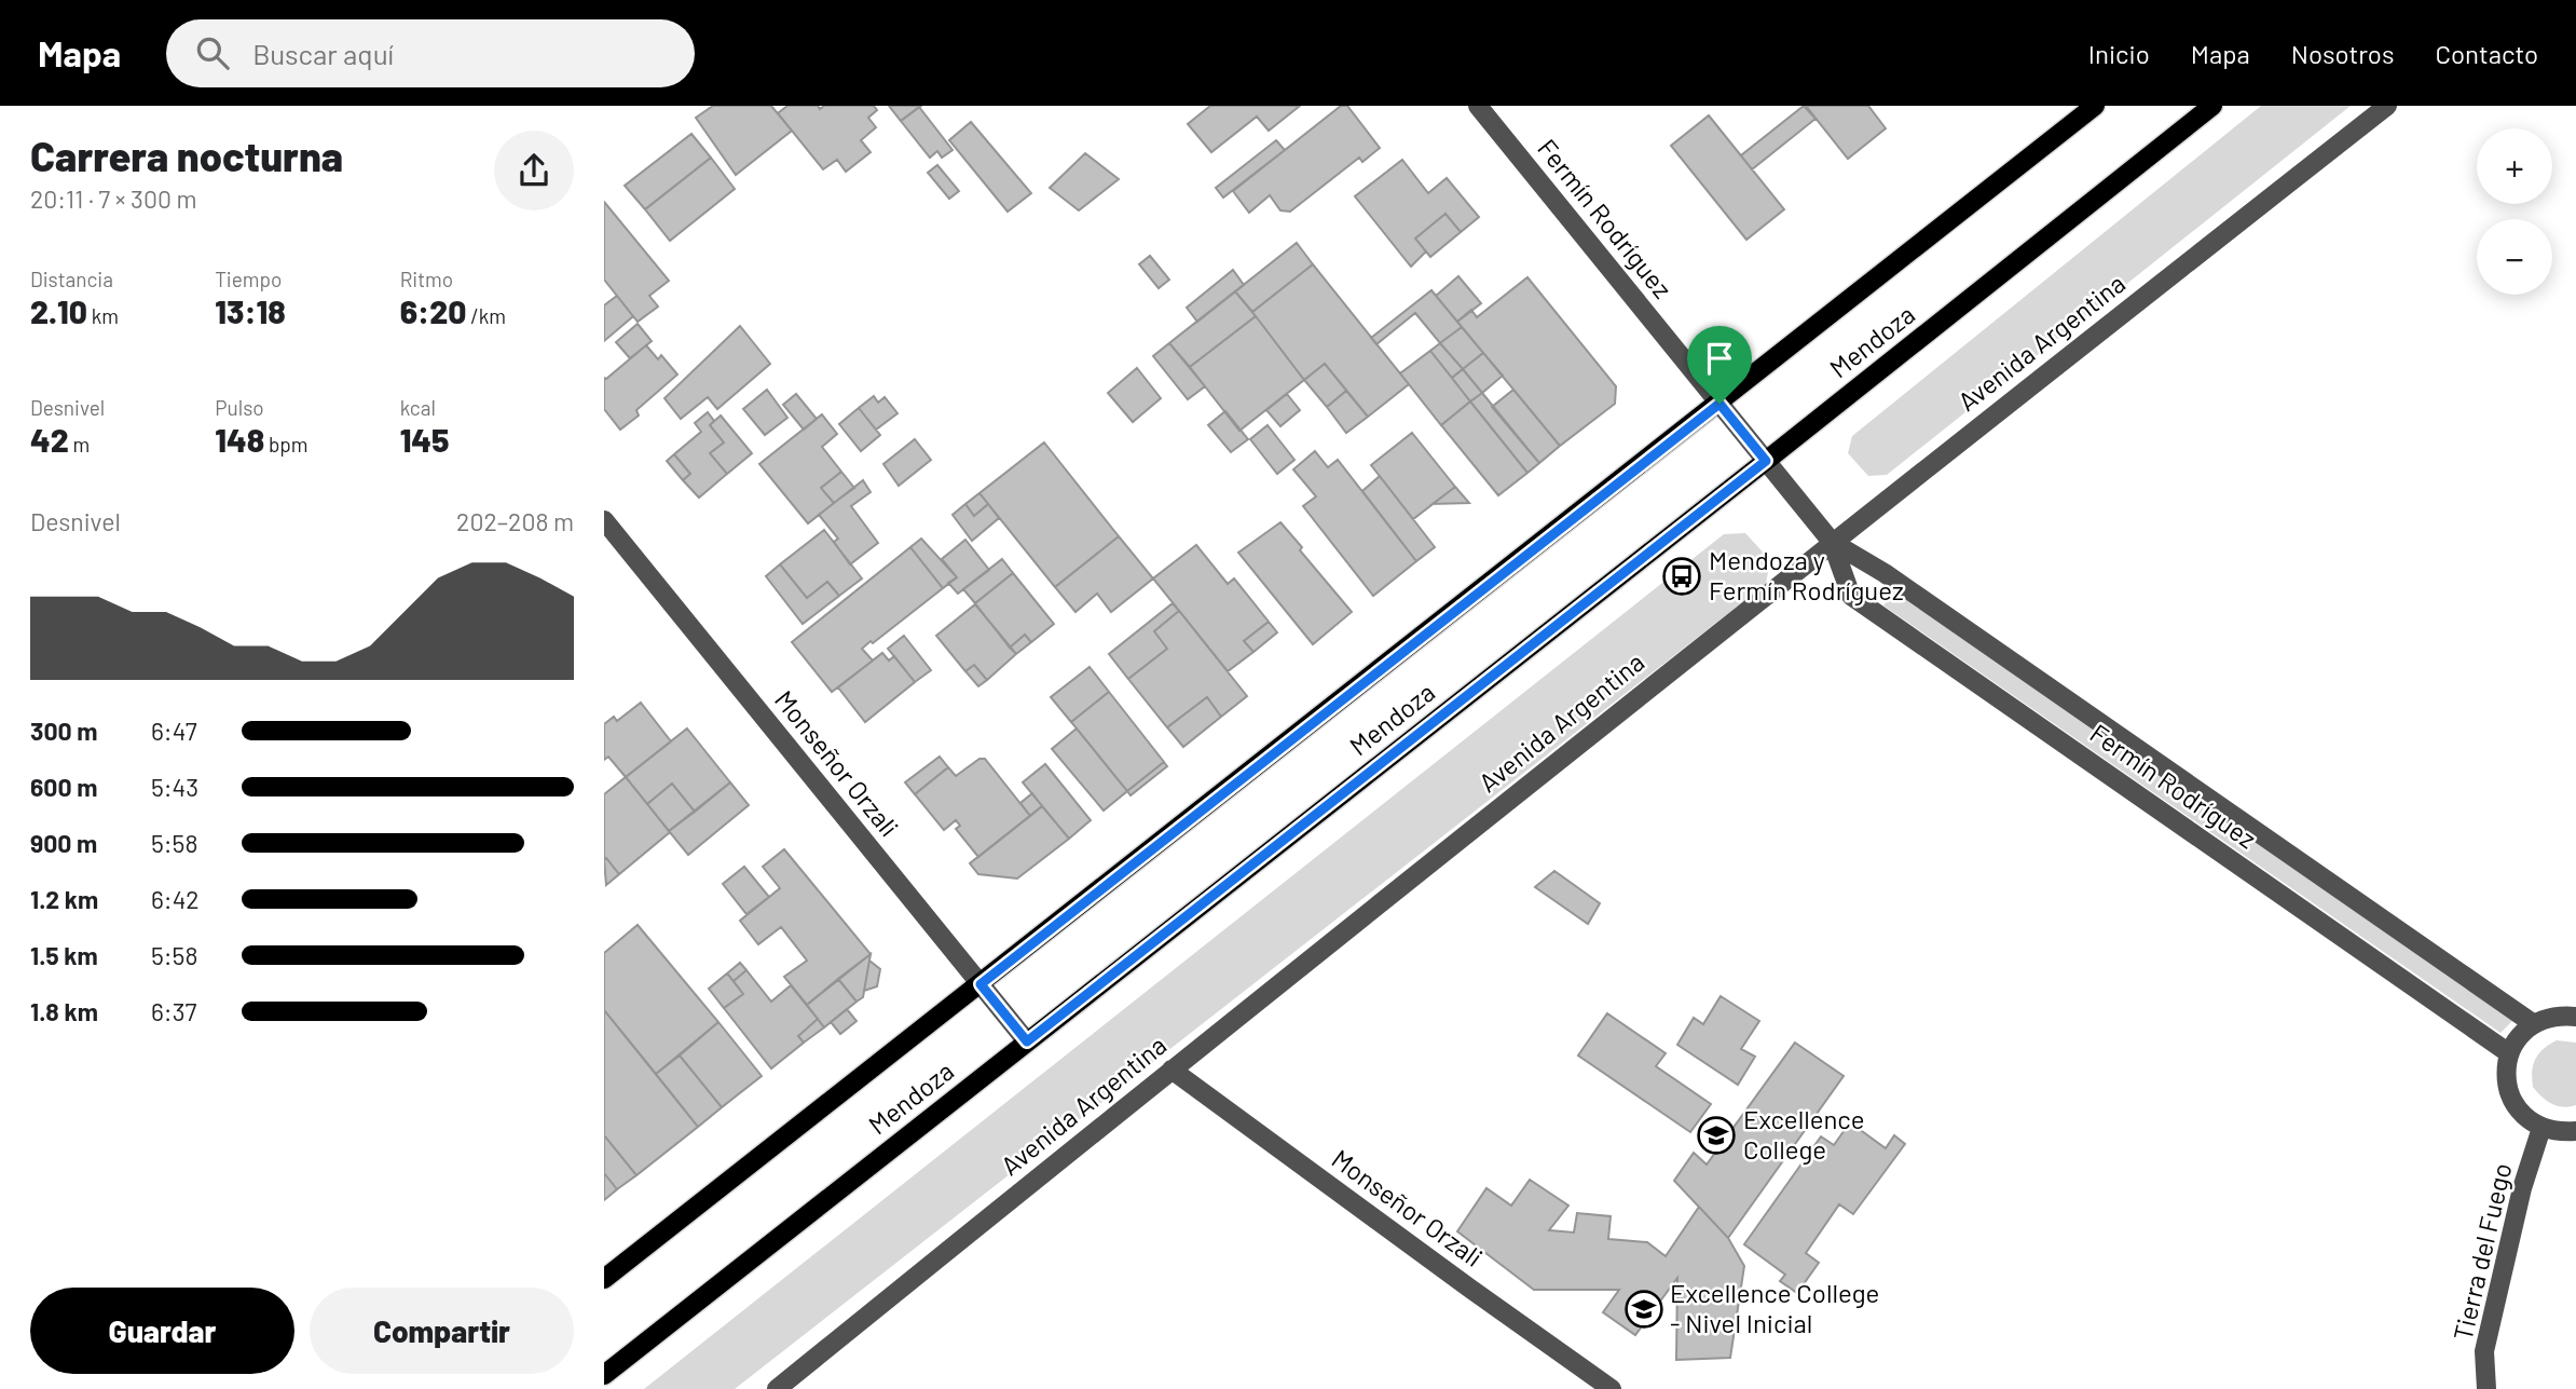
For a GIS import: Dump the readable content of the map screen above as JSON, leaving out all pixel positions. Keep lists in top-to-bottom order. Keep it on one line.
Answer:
{"streets":{"main road":["Mendoza"],"street":["Fermín Rodríguez","Avenida Argentina","Monseñor Orzali","Tierra del Fuego"]},"crossings":[["Fermín Rodríguez","Mendoza"],["Fermín Rodríguez","Avenida Argentina"],["Mendoza","Monseñor Orzali"],["Avenida Argentina","Monseñor Orzali"]],"places":{"bus stop":["Mendoza y Fermín Rodríguez"],"school or university":["Excellence College","Excellence College - Nivel Inicial"]},"page":{"header":"Mapa","search":"Buscar aquí","nav":["Inicio","Mapa","Nosotros","Contacto"],"heading":["Carrera nocturna","20:11 · 7 × 300 m"],"map_buttons":["+","−"],"stats":[["Distancia","2.10 km"],["Tiempo","13:18"],["Ritmo","6:20 /km"],["Desnivel","42 m"],["Pulso","148 bpm"],["kcal","145"]],"chart":["Desnivel","202–208 m"],"list":[{"name":"300 m","note":"6:47"},{"name":"600 m","note":"5:43"},{"name":"900 m","note":"5:58"},{"name":"1.2 km","note":"6:42"},{"name":"1.5 km","note":"5:58"},{"name":"1.8 km","note":"6:37"}],"buttons":["Guardar","Compartir"]}}
